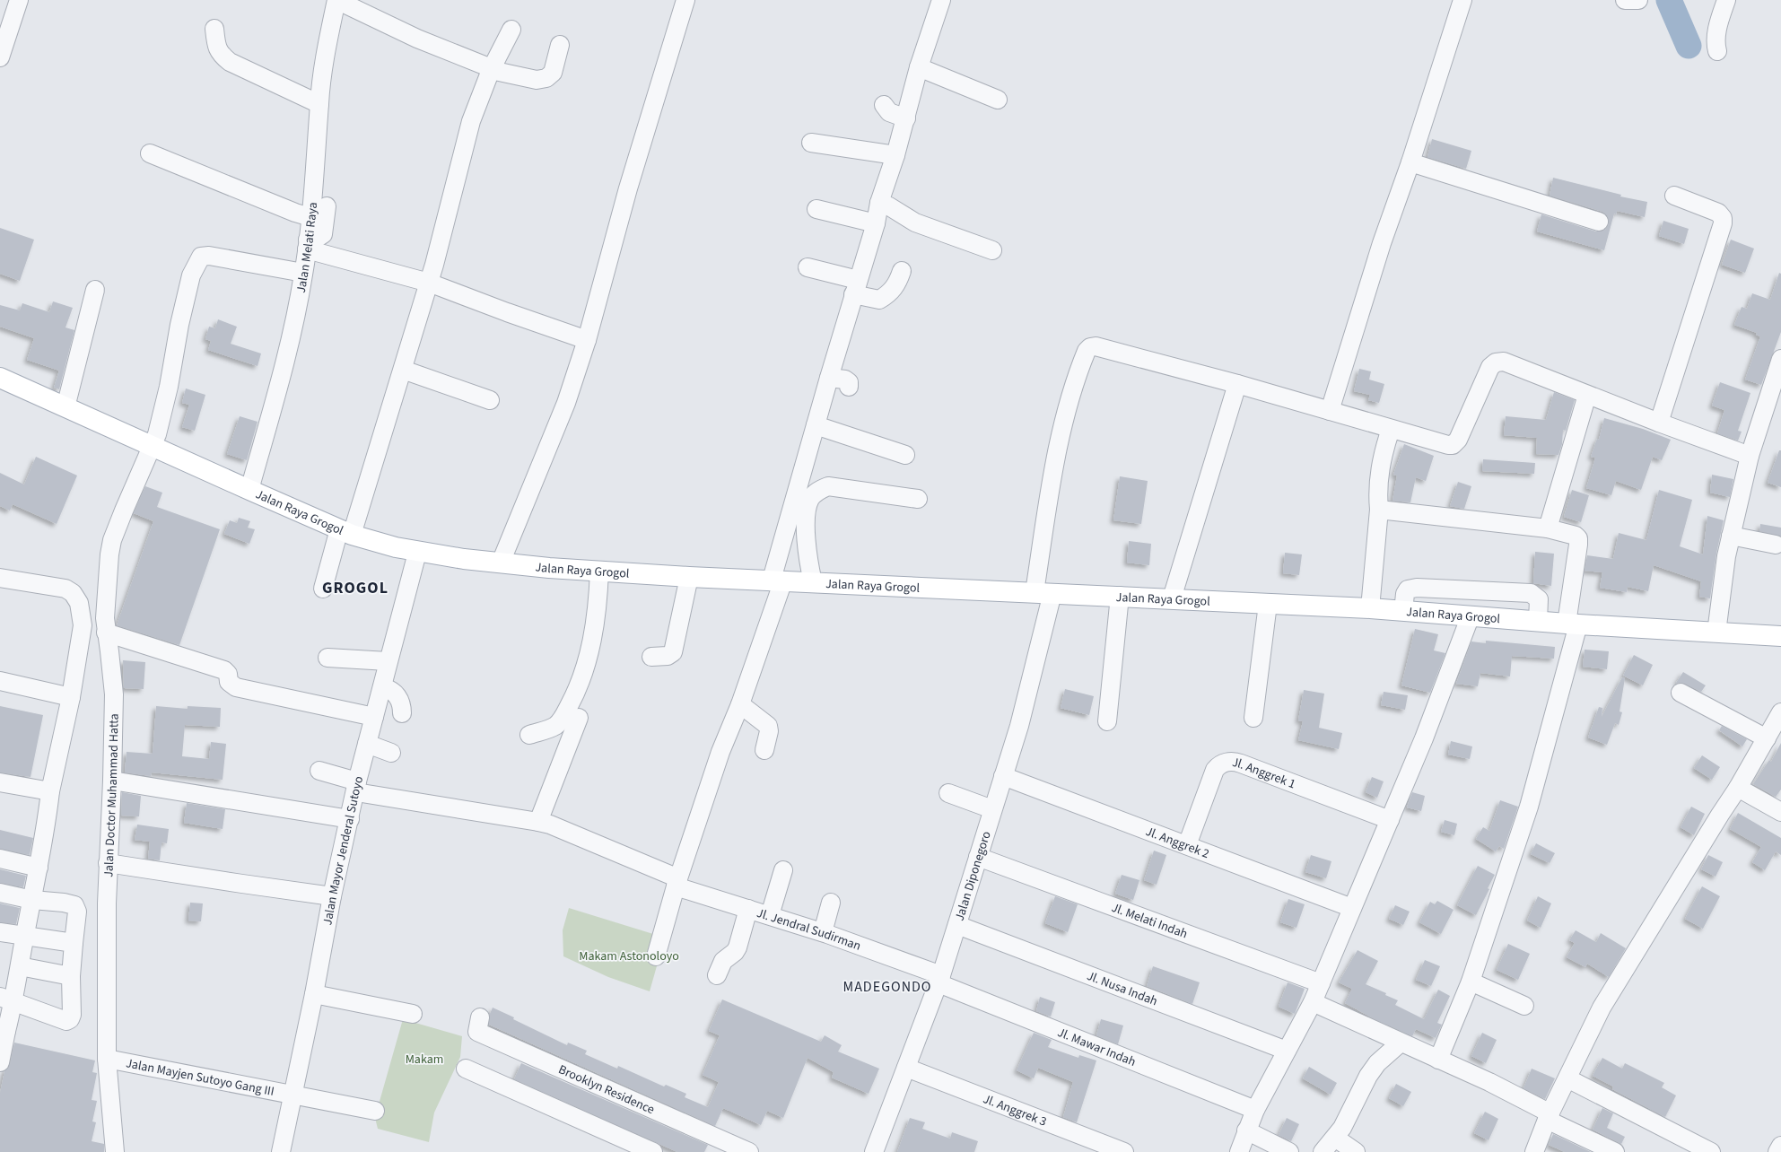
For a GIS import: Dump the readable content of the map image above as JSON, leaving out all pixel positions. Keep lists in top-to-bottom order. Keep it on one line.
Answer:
{"streets":{"main road":["Jalan Raya Grogol"],"street":["Jalan Melati Raya","Jl. Anggrek 1","Jalan Doctor Muhammad Hatta","Jl. Anggrek 2","Jalan Mayor Jenderal Sutoyo","Jalan Diponegoro","Jl. Melati Indah","Jl. Jendral Sudirman","Jl. Nusa Indah","Jl. Mawar Indah","Jalan Mayjen Sutoyo Gang III","Brooklyn Residence","Jl. Anggrek 3"]},"crossings":[["Jalan Melati Raya","Jalan Raya Grogol"],["Jalan Melati Raya","Jalan Doctor Muhammad Hatta"],["Jalan Raya Grogol","Jalan Doctor Muhammad Hatta"],["Jalan Raya Grogol","Jalan Mayor Jenderal Sutoyo"],["Jalan Raya Grogol","Jalan Diponegoro"],["Jl. Anggrek 1","Jl. Anggrek 2"],["Jalan Doctor Muhammad Hatta","Jalan Mayjen Sutoyo Gang III"],["Jl. Anggrek 2","Jalan Diponegoro"],["Jalan Mayor Jenderal Sutoyo","Jl. Jendral Sudirman"],["Jalan Mayor Jenderal Sutoyo","Jalan Mayjen Sutoyo Gang III"],["Jalan Diponegoro","Jl. Melati Indah"],["Jalan Diponegoro","Jl. Jendral Sudirman"],["Jalan Diponegoro","Jl. Nusa Indah"],["Jalan Diponegoro","Jl. Mawar Indah"],["Jalan Diponegoro","Jl. Anggrek 3"],["Jl. Jendral Sudirman","Jl. Mawar Indah"]],"districts":["GROGOL","MADEGONDO"],"parks":["Makam Astonoloyo","Makam"]}
